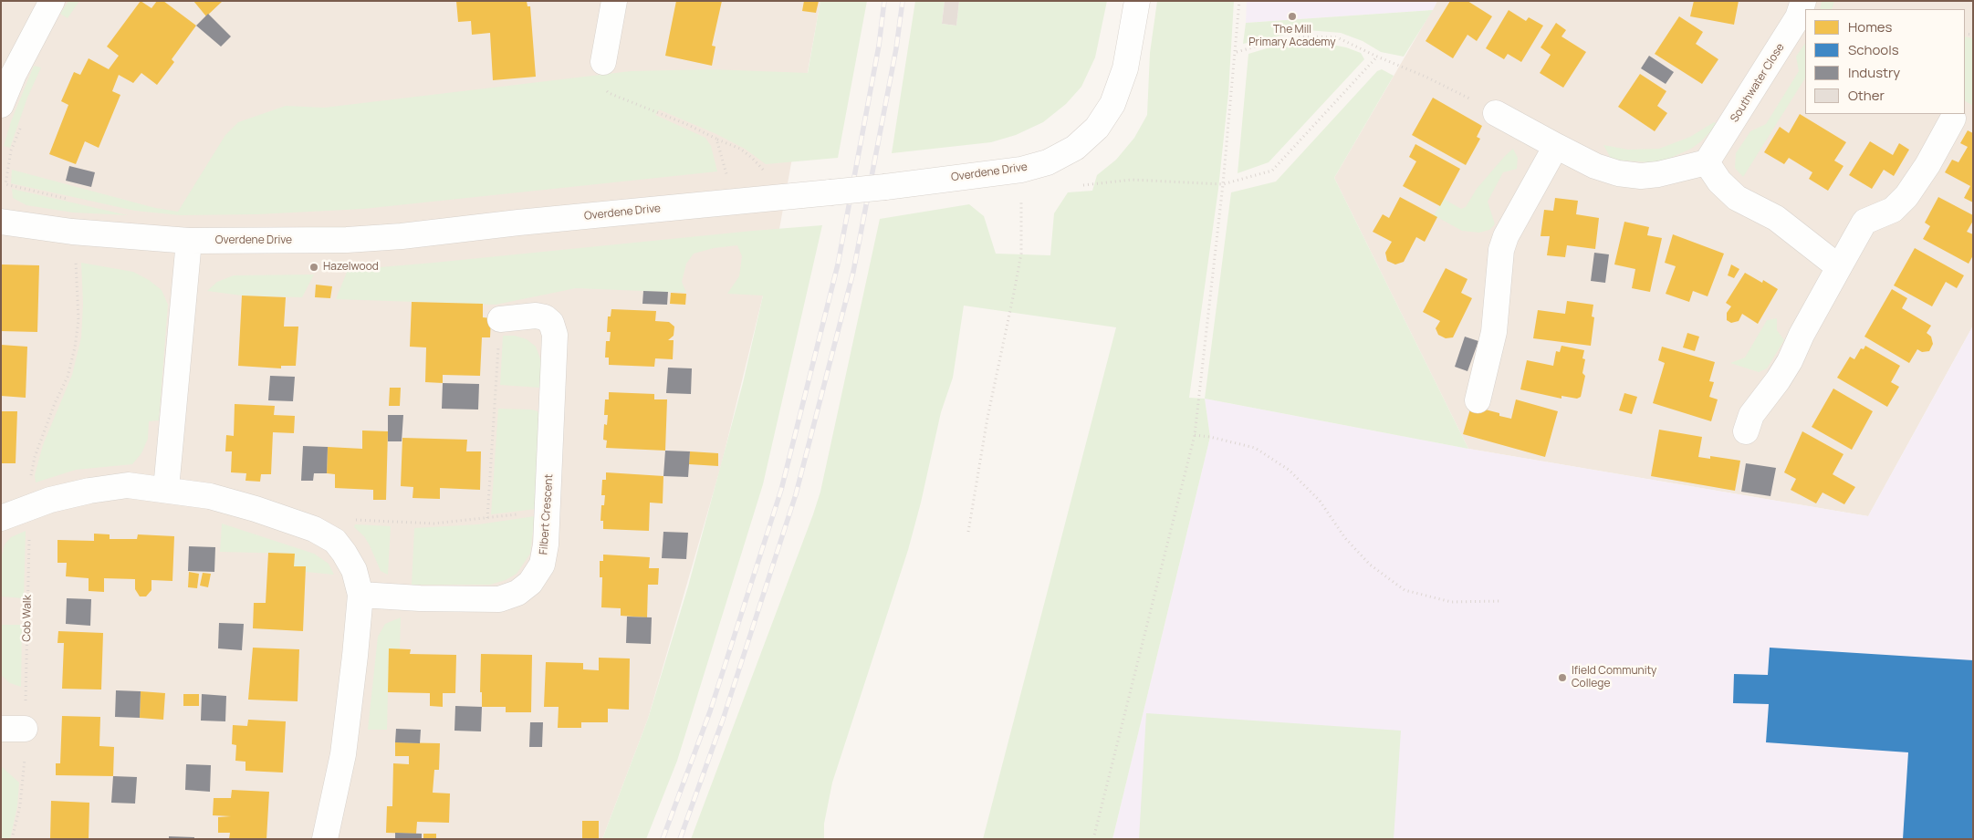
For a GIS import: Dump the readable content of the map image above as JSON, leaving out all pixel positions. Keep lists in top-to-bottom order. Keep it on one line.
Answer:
{"streets":{"street":["Southwater Close","Overdene Drive","Filbert Crescent"],"path":["Cob Walk"]},"crossings":[["Overdene Drive","Cob Walk"]],"places":["The Mill Primary Academy","Hazelwood","Ifield Community College"],"legend":["Homes","Schools","Industry","Other"]}
